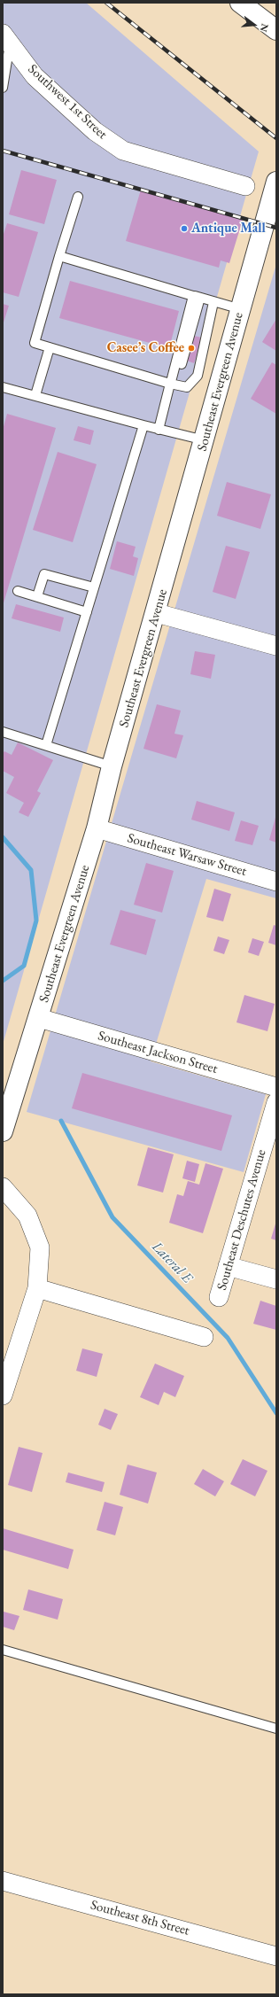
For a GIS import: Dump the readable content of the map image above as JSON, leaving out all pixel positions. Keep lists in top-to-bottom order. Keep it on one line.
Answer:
{"streets":{"highway":["Southeast Evergreen Avenue"],"street":["Southwest 1st Street","Southeast Warsaw Street","Southeast Jackson Street","Southeast Deschutes Avenue","Southeast 8th Street"]},"crossings":[["Southeast Evergreen Avenue","Southeast Warsaw Street"],["Southeast Evergreen Avenue","Southeast Jackson Street"]],"water":["Lateral E"],"places":["Antique Mall","Casee’s Coffee"],"north":"right"}
